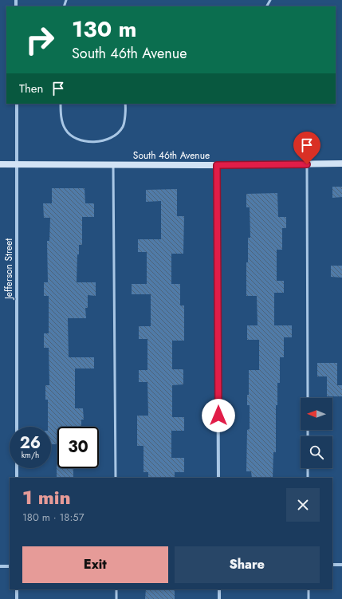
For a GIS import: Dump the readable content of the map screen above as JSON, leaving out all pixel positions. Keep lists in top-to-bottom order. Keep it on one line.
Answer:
{"streets":{"street":["South 46th Avenue","Jefferson Street"]},"crossings":[["South 46th Avenue","Jefferson Street"]],"north":"left","page":{"turn":["130 m","South 46th Avenue"],"then":"Then","speed":"26 km/h","limit":"30","heading":["1 min","180 m · 18:57"],"buttons":["Exit","Share"]}}
